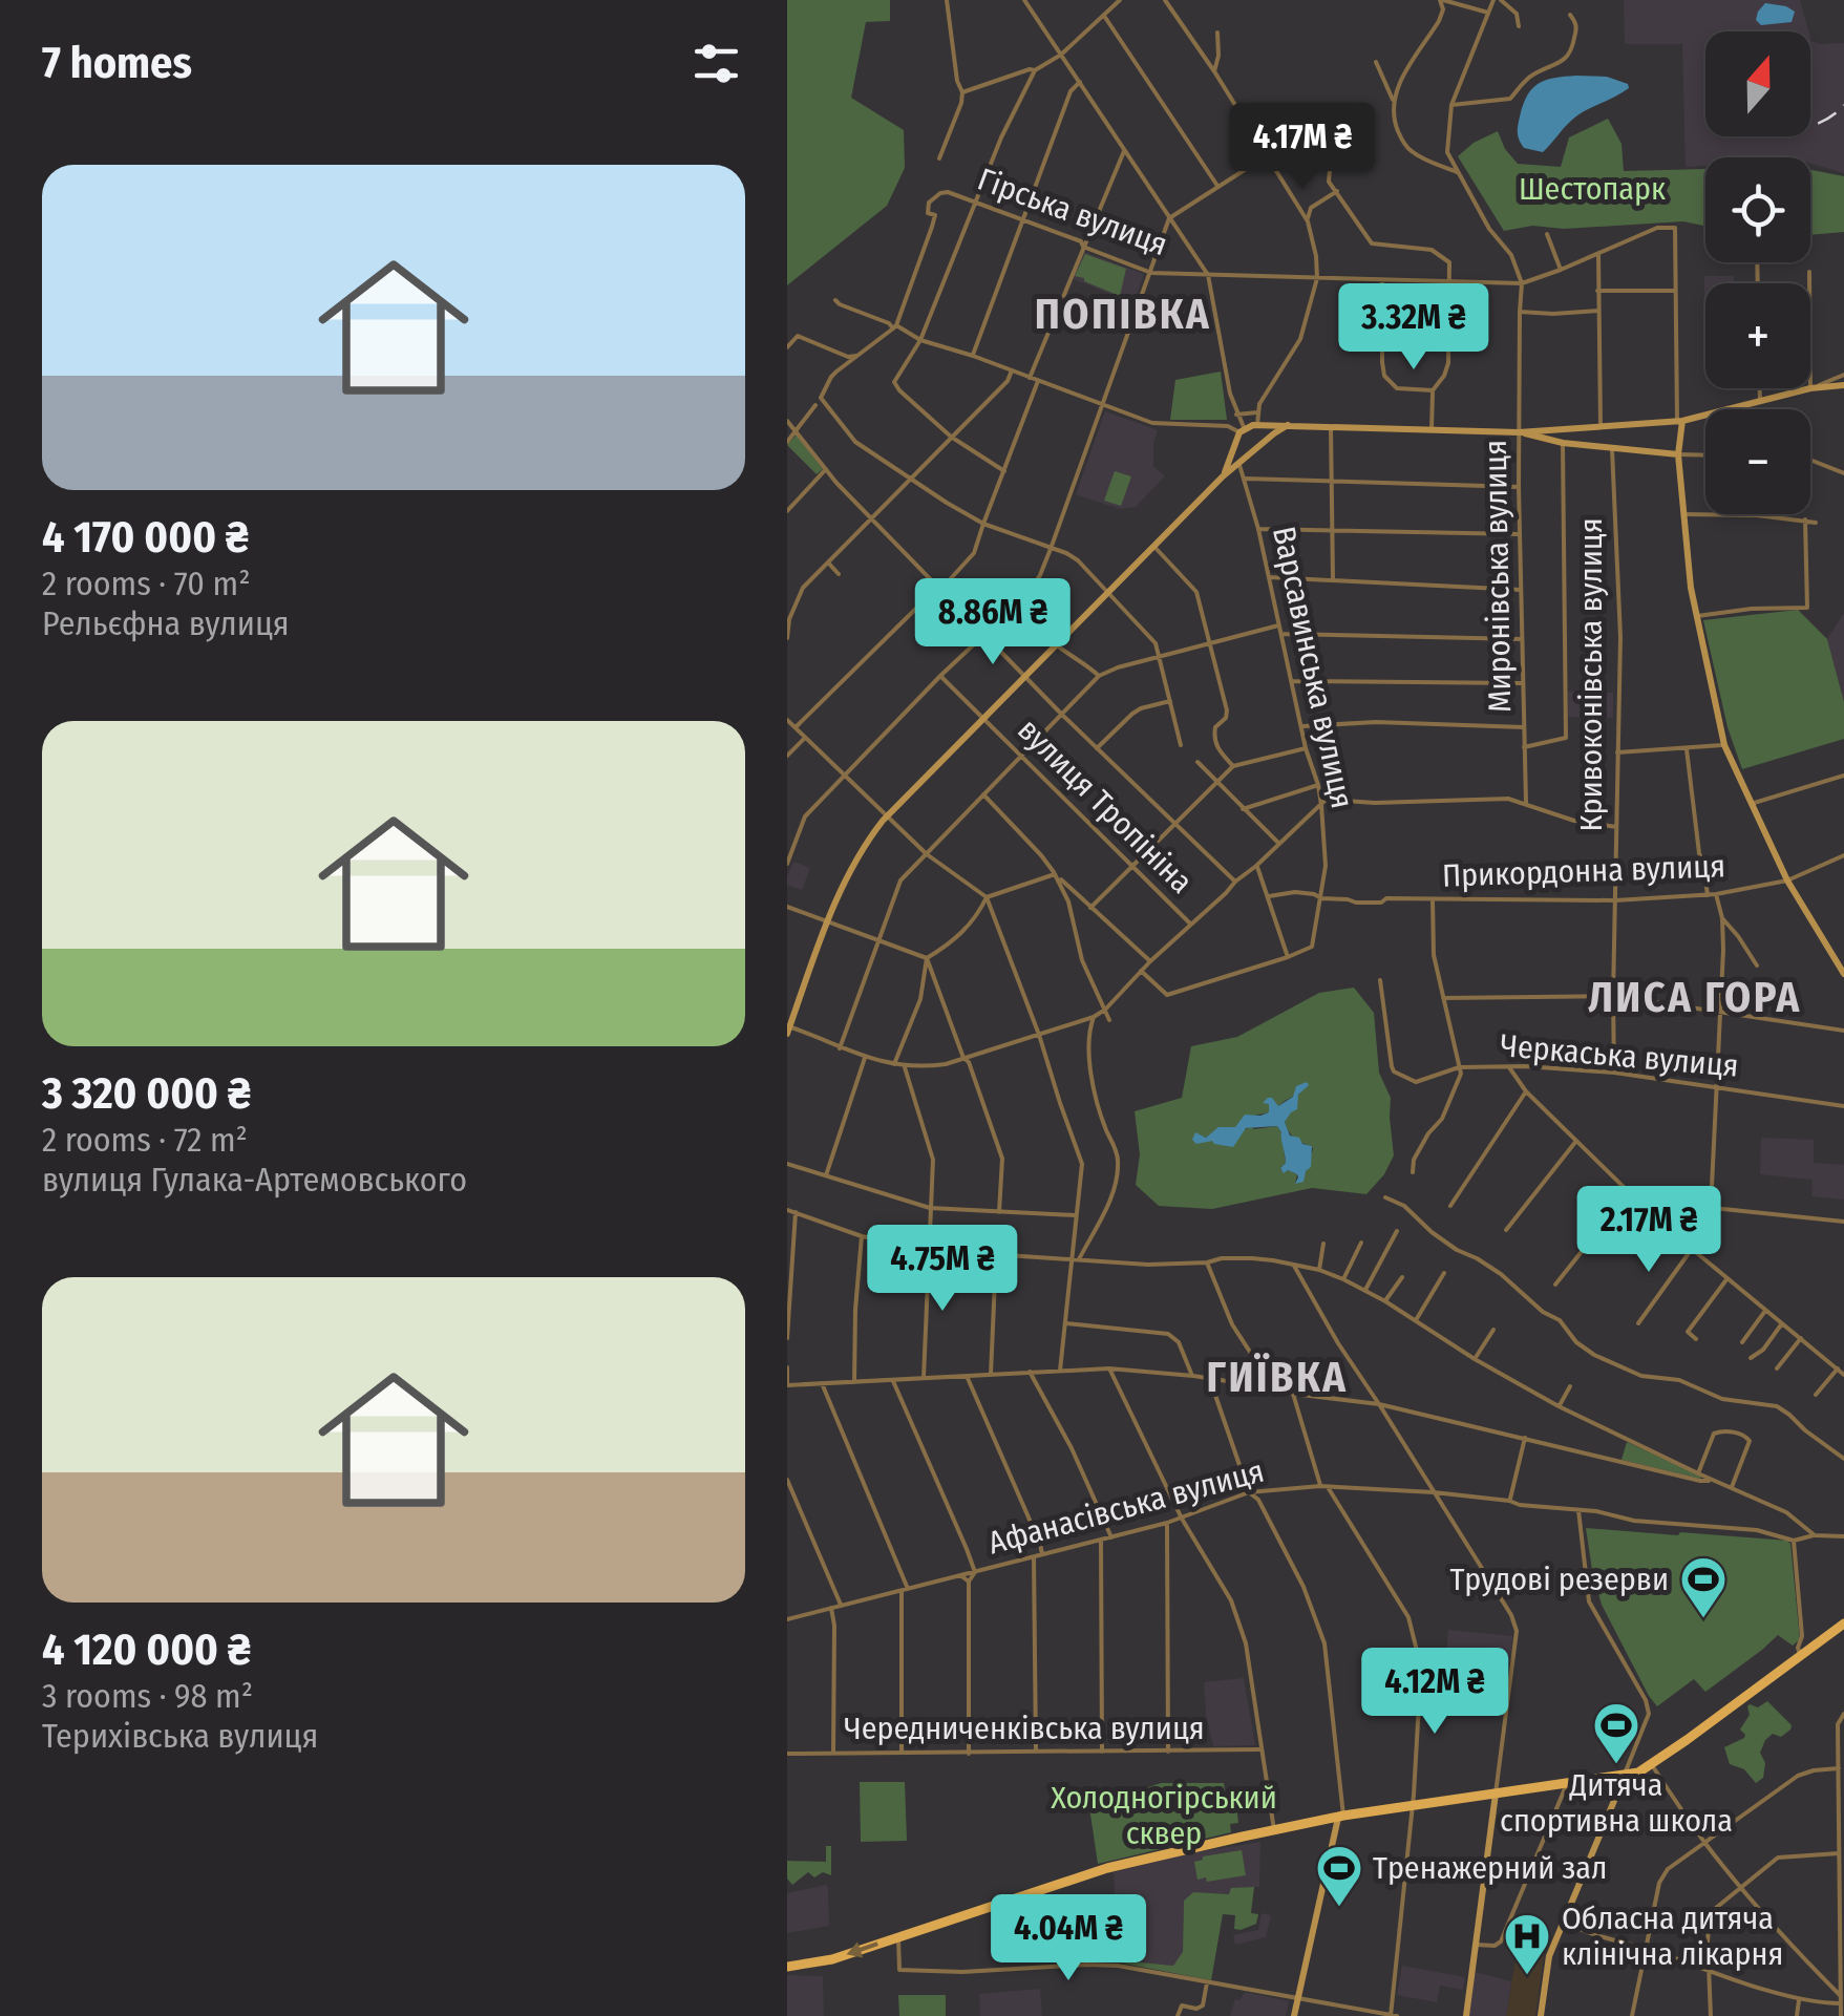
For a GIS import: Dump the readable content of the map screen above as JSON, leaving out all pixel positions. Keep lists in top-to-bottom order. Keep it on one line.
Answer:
{"streets":{"street":["Гірська вулиця","Миронівська вулиця","Варсавинська вулиця","Кривоконівська вулиця","вулиця Тропініна","Прикордонна вулиця","Черкаська вулиця","Афанасівська вулиця","Чередниченківська вулиця"]},"crossings":[["Гірська вулиця","Миронівська вулиця"],["Варсавинська вулиця","Прикордонна вулиця"],["Кривоконівська вулиця","Прикордонна вулиця"],["Кривоконівська вулиця","Черкаська вулиця"]],"districts":["ПОПІВКА","ЛИСА ГОРА","ГИЇВКА"],"parks":["Шестопарк","Холодногірський сквер"],"places":{"sports":["Трудові резерви","Дитяча спортивна школа","Тренажерний зал"],"hospital":["Обласна дитяча клінічна лікарня"]},"north":"top","page":{"heading":"7 homes","map_buttons":["+","−"],"price":["4.17M ₴","3.32M ₴","8.86M ₴","2.17M ₴","4.75M ₴","4.12M ₴","4.04M ₴"],"list":[{"name":"4 170 000 ₴","note":"2 rooms · 70 m² · Рельєфна вулиця"},{"name":"3 320 000 ₴","note":"2 rooms · 72 m² · вулиця Гулака-Артемовського"},{"name":"4 120 000 ₴","note":"3 rooms · 98 m² · Терихівська вулиця"}]}}
